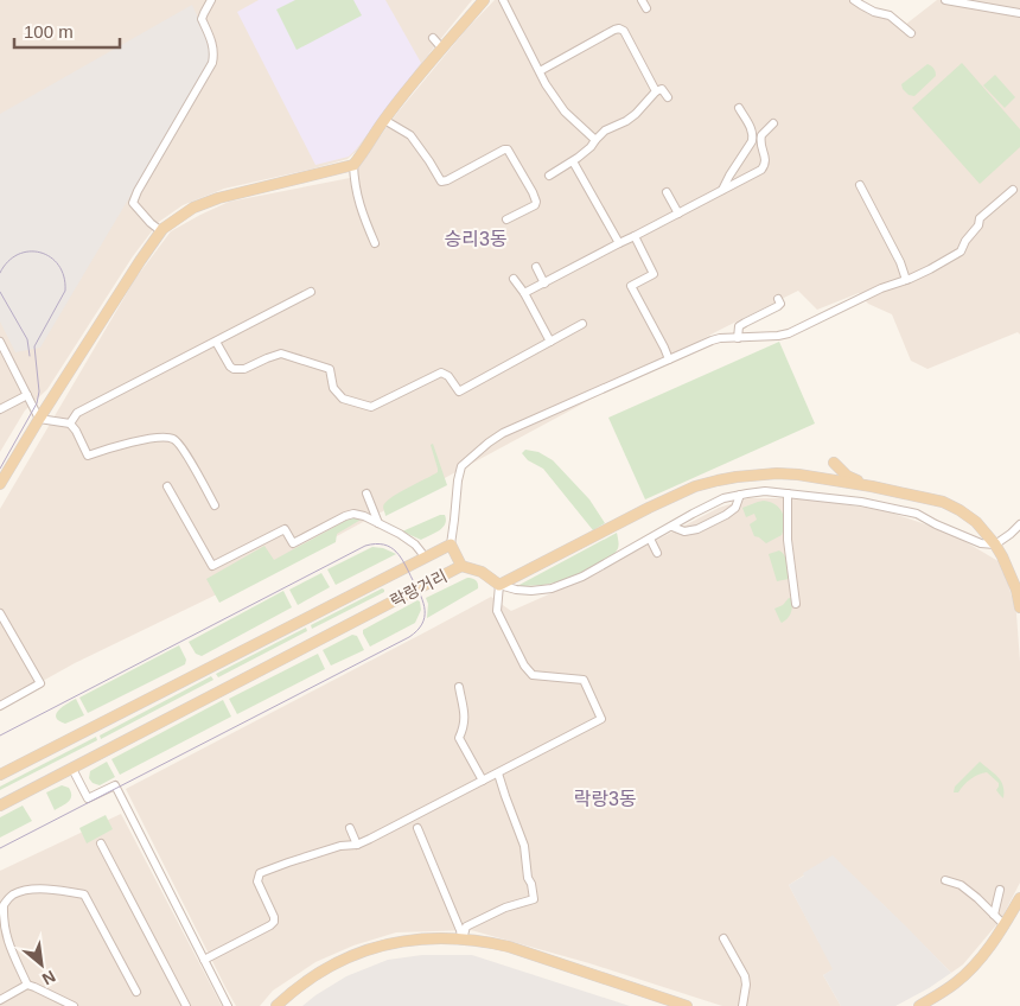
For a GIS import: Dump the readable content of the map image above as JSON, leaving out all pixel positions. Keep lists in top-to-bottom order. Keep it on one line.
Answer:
{"streets":{"main road":["락랑거리"]},"districts":["승리3동","락랑3동"],"scale_bar":"100 m","north":"bottom right"}
